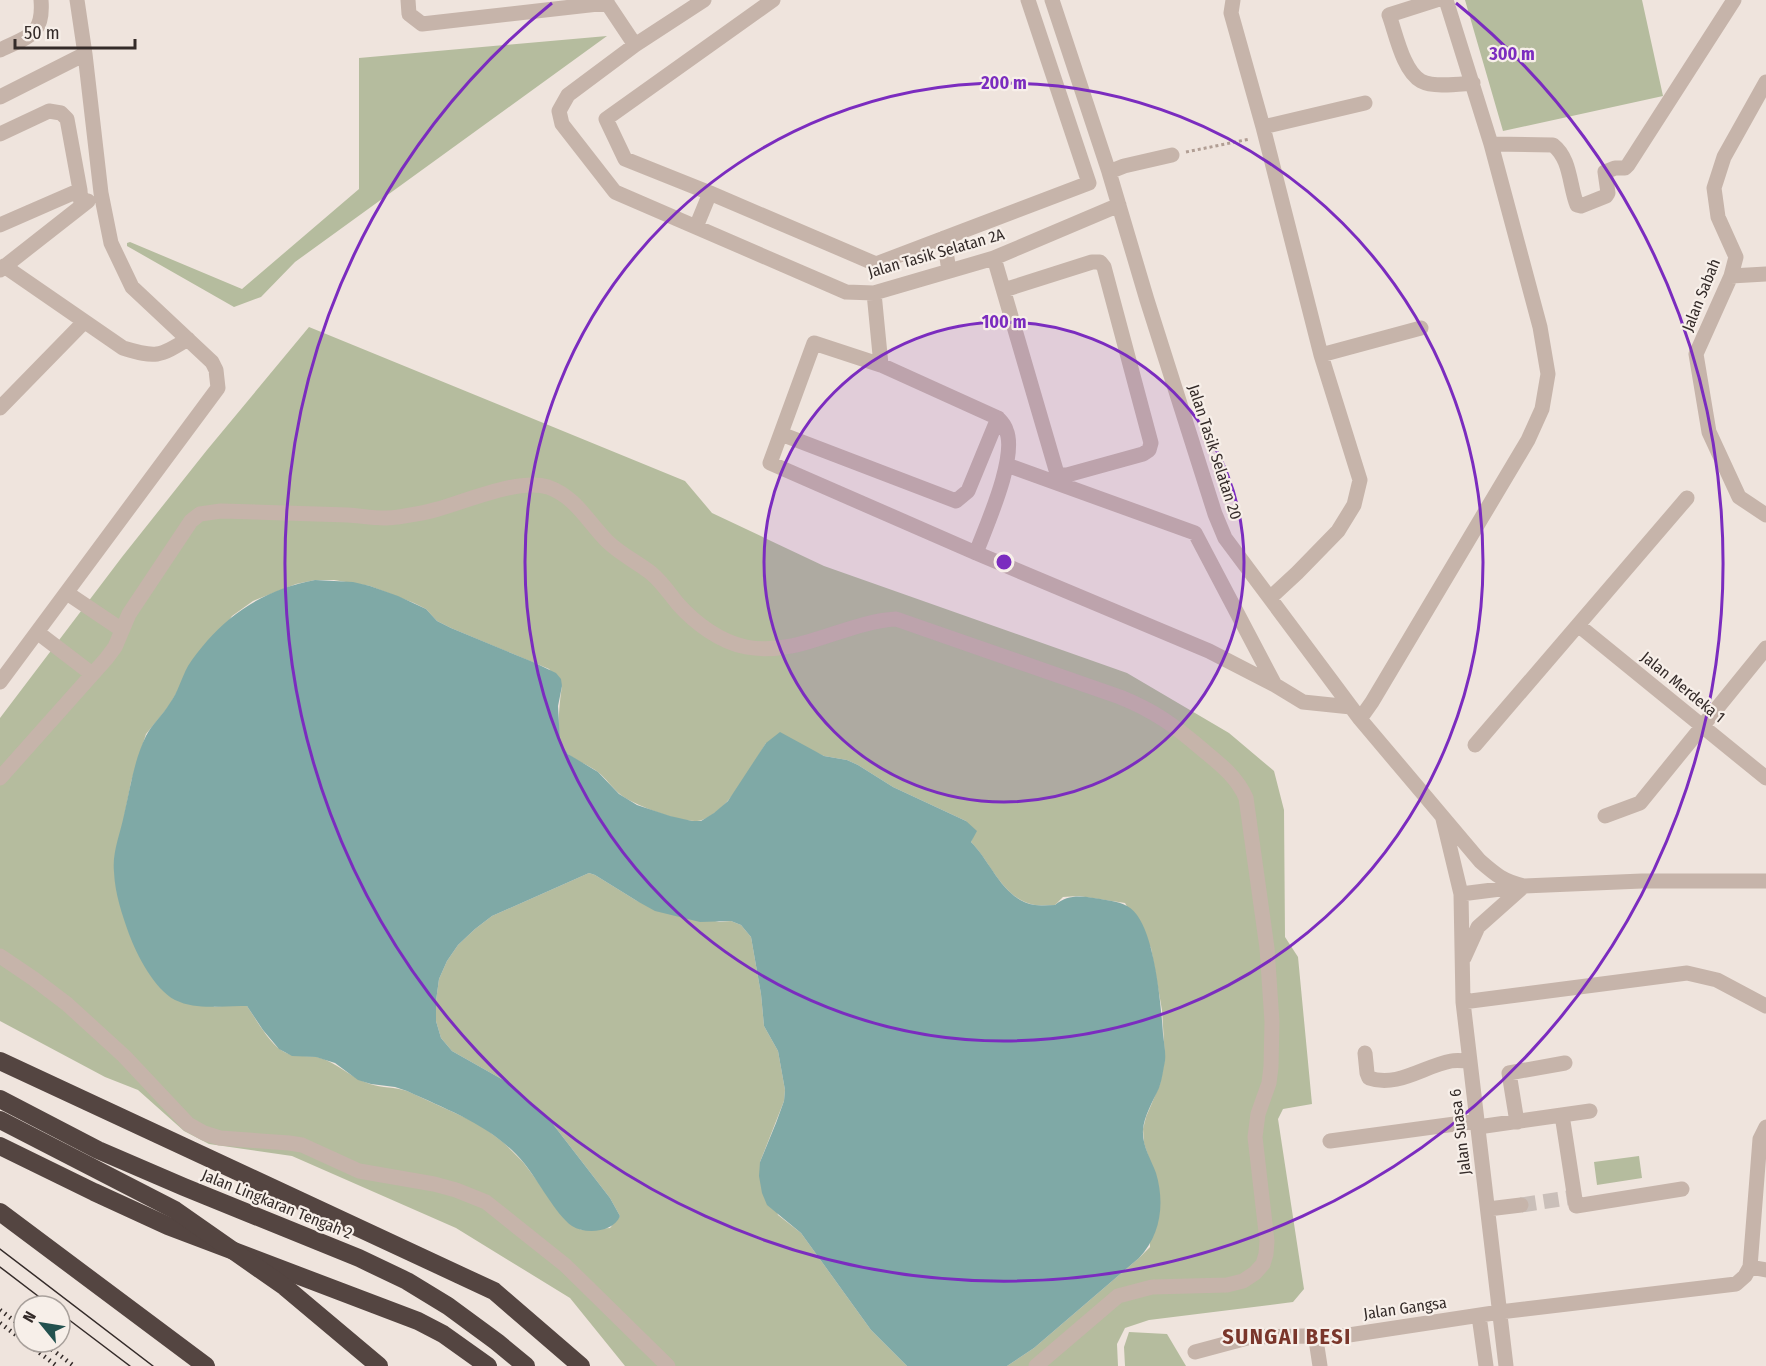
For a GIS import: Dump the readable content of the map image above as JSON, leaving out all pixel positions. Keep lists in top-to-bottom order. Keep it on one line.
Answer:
{"streets":{"highway":["Jalan Lingkaran Tengah 2"],"street":["Jalan Tasik Selatan 2A","Jalan Sabah","Jalan Tasik Selatan 20","Jalan Merdeka 1","Jalan Suasa 6","Jalan Gangsa"]},"crossings":[["Jalan Tasik Selatan 2A","Jalan Tasik Selatan 20"],["Jalan Tasik Selatan 20","Jalan Suasa 6"],["Jalan Suasa 6","Jalan Gangsa"]],"districts":["SUNGAI BESI"],"scale_bar":"50 m","north":"top left","rings":["300 m","200 m","100 m"]}
